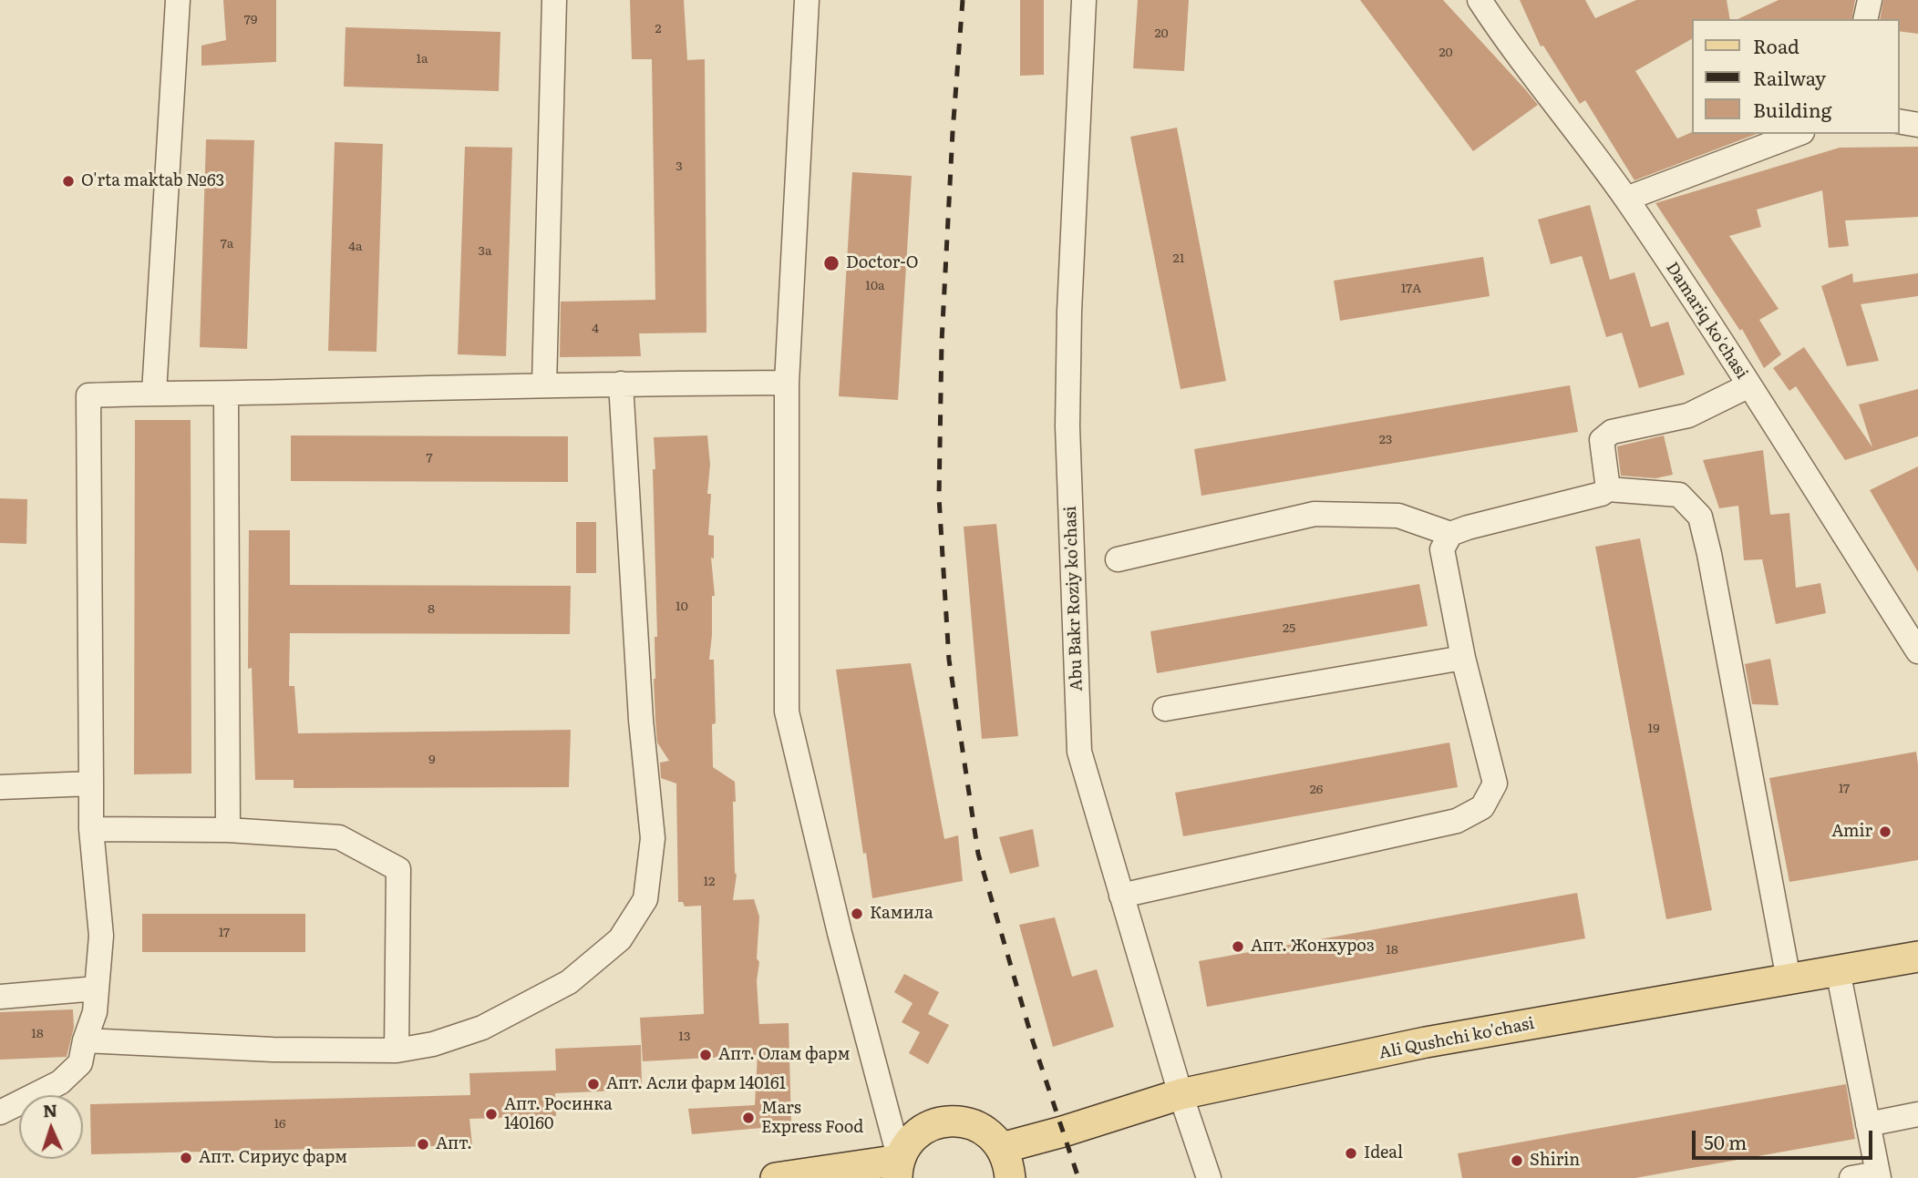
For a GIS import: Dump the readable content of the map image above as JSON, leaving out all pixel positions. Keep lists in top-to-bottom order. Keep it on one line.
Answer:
{"streets":{"main road":["Ali Qushchi ko'chasi"],"street":["Damariq ko'chasi","Abu Bakr Roziy ko'chasi"]},"crossings":[["Abu Bakr Roziy ko'chasi","Ali Qushchi ko'chasi"]],"places":["O'rta maktab №63","Doctor-O","Amir","Камила","Апт. Жонхуроз","Апт. Олам фарм","Апт. Асли фарм 140161","Апт. Росинка 140160","Mars Express Food","Апт.","Ideal","Апт. Сириус фарм","Shirin"],"house_numbers":["79","2","20","20","1a","3","7a","4a","3a","21","10а","17A","4","23","7","10","8","25","19","9","17","26","12","17","18","18","13","16"],"legend":["Road","Railway","Building"],"scale_bar":"50 m","north":"top"}
